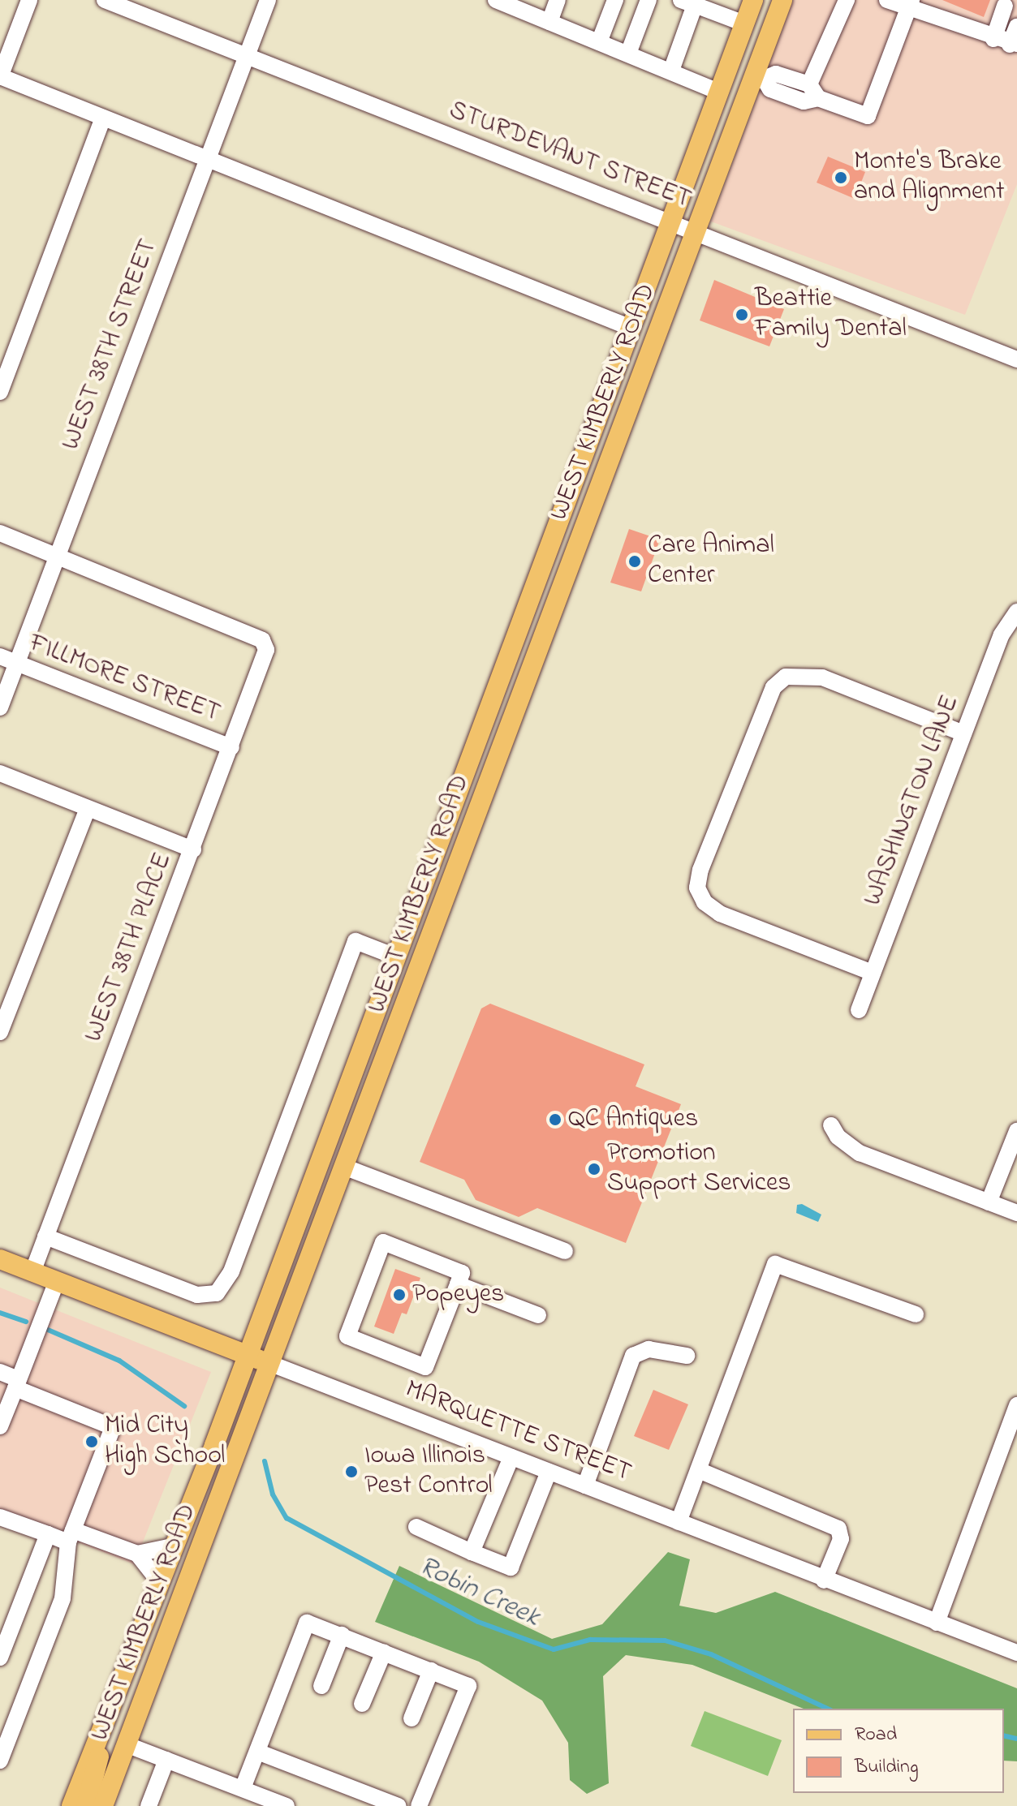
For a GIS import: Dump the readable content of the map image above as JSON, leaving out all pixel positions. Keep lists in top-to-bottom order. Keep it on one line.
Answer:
{"streets":{"main road":["WEST KIMBERLY ROAD","MARQUETTE STREET"],"street":["STURDEVANT STREET","WEST 38TH STREET","FILLMORE STREET","WASHINGTON LANE","WEST 38TH PLACE"]},"crossings":[["STURDEVANT STREET","WEST 38TH STREET"],["STURDEVANT STREET","WEST KIMBERLY ROAD"],["WEST 38TH STREET","FILLMORE STREET"],["WEST 38TH STREET","WEST 38TH PLACE"],["WEST KIMBERLY ROAD","WEST 38TH PLACE"],["WEST KIMBERLY ROAD","MARQUETTE STREET"],["FILLMORE STREET","WEST 38TH PLACE"],["WEST 38TH PLACE","MARQUETTE STREET"]],"water":["Robin Creek"],"places":["Monte's Brake and Alignment","Beattie Family Dental","Care Animal Center","QC Antiques","Promotion Support Services","Popeyes","Mid City High School","Iowa Illinois Pest Control"],"legend":["Road","Building"]}
